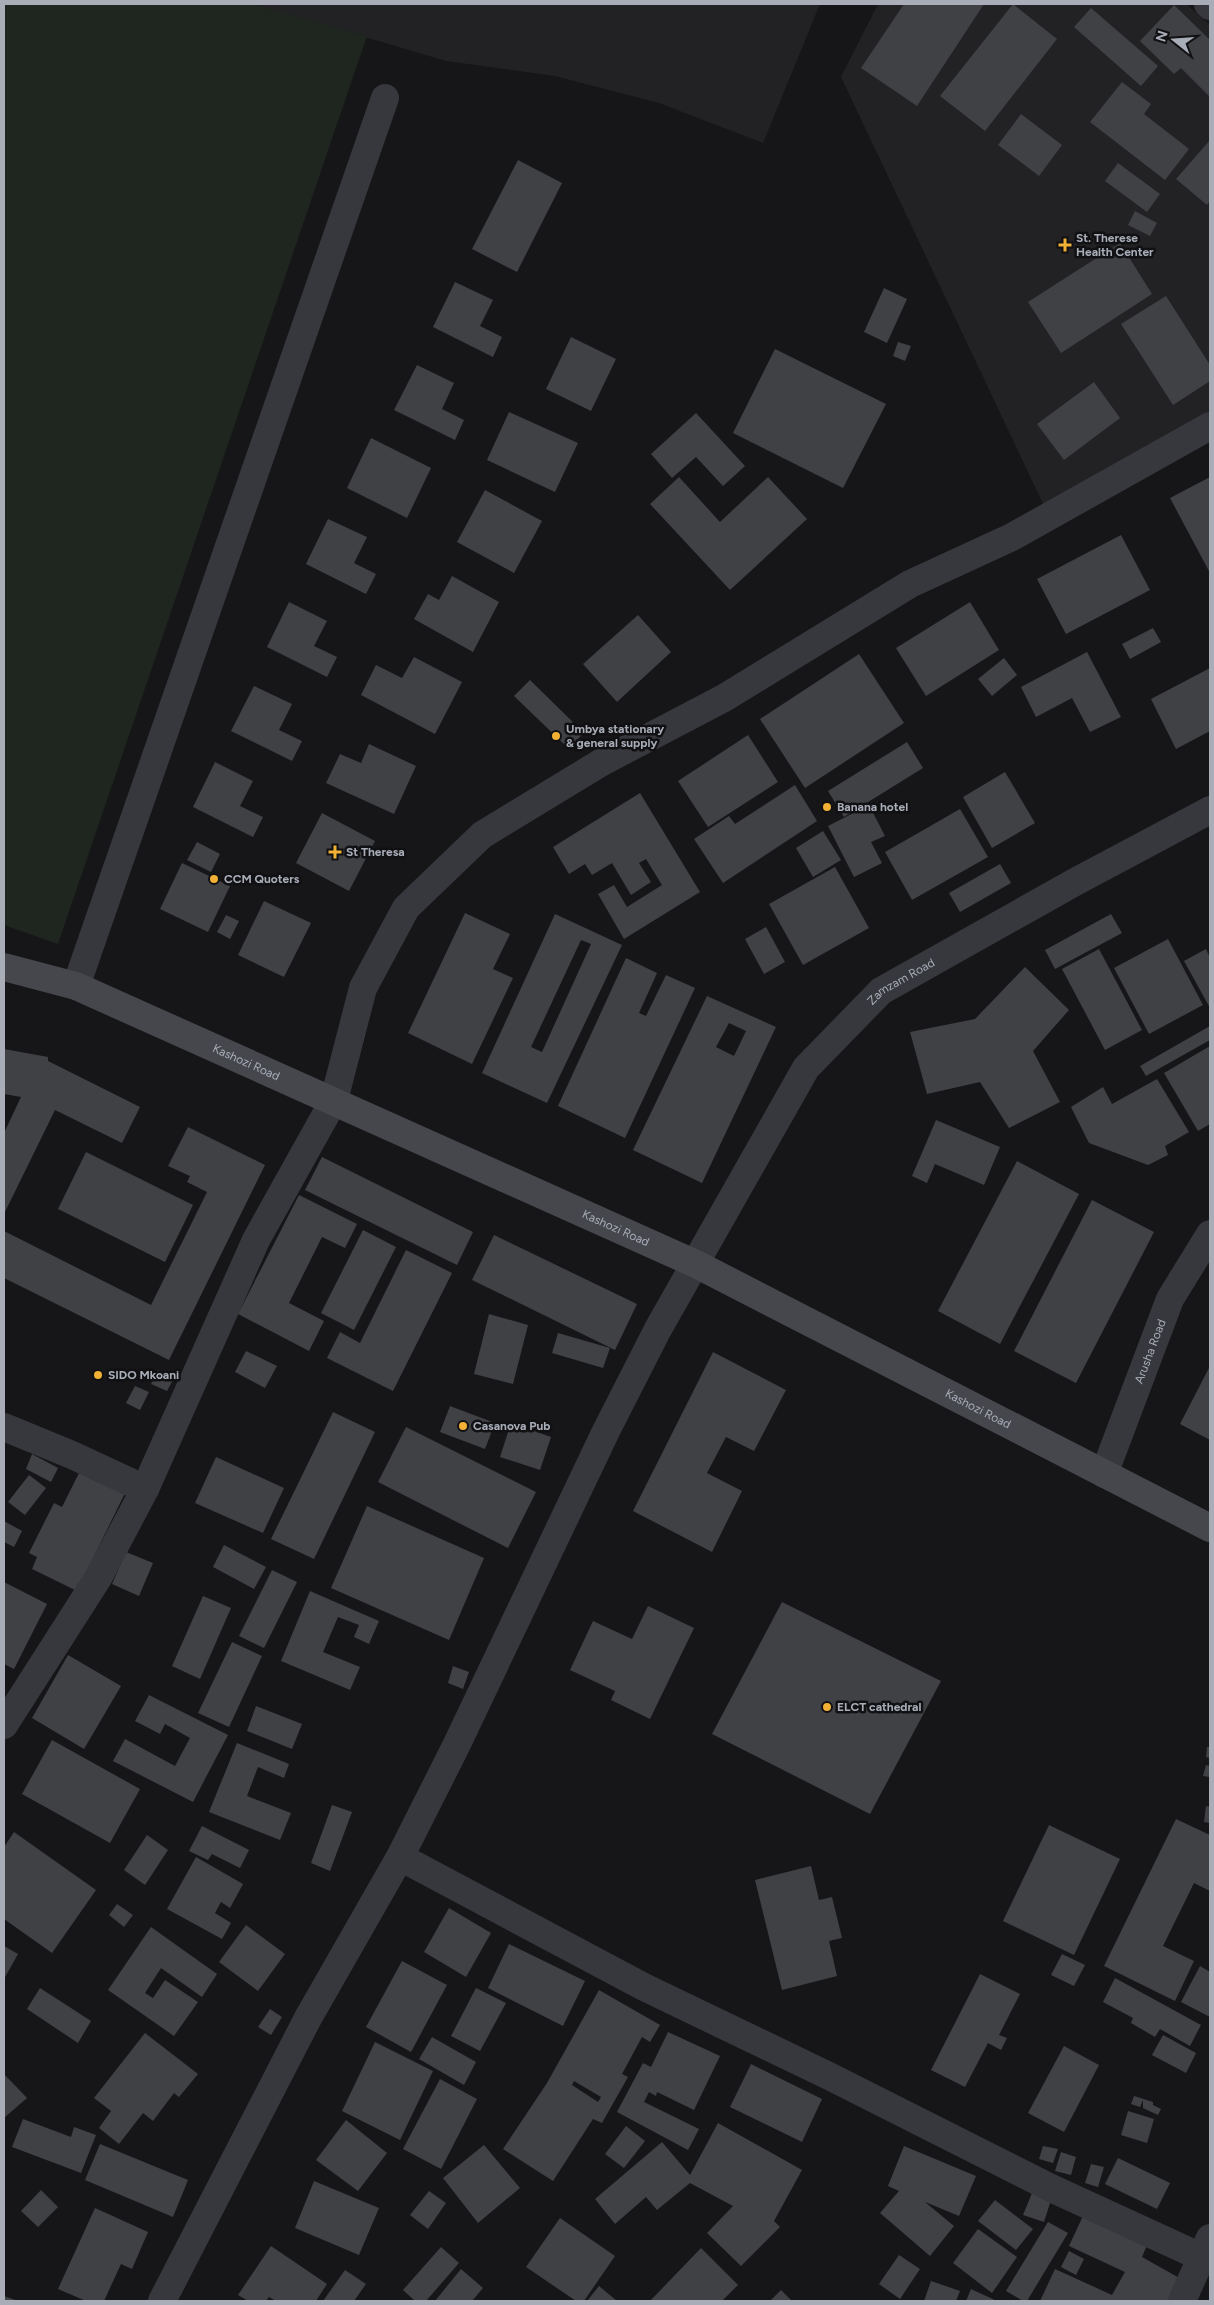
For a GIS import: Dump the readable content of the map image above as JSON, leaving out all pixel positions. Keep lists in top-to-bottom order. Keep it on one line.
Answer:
{"streets":{"main road":["Kashozi Road"],"street":["Zamzam Road","Arusha Road"]},"crossings":[["Zamzam Road","Kashozi Road"],["Kashozi Road","Arusha Road"]],"places":{"health":["St. Therese Health Center","St Theresa"],"other":["Umbya stationary & general supply","Banana hotel","CCM Quoters","SIDO Mkoani","Casanova Pub","ELCT cathedral"]},"north":"left"}
